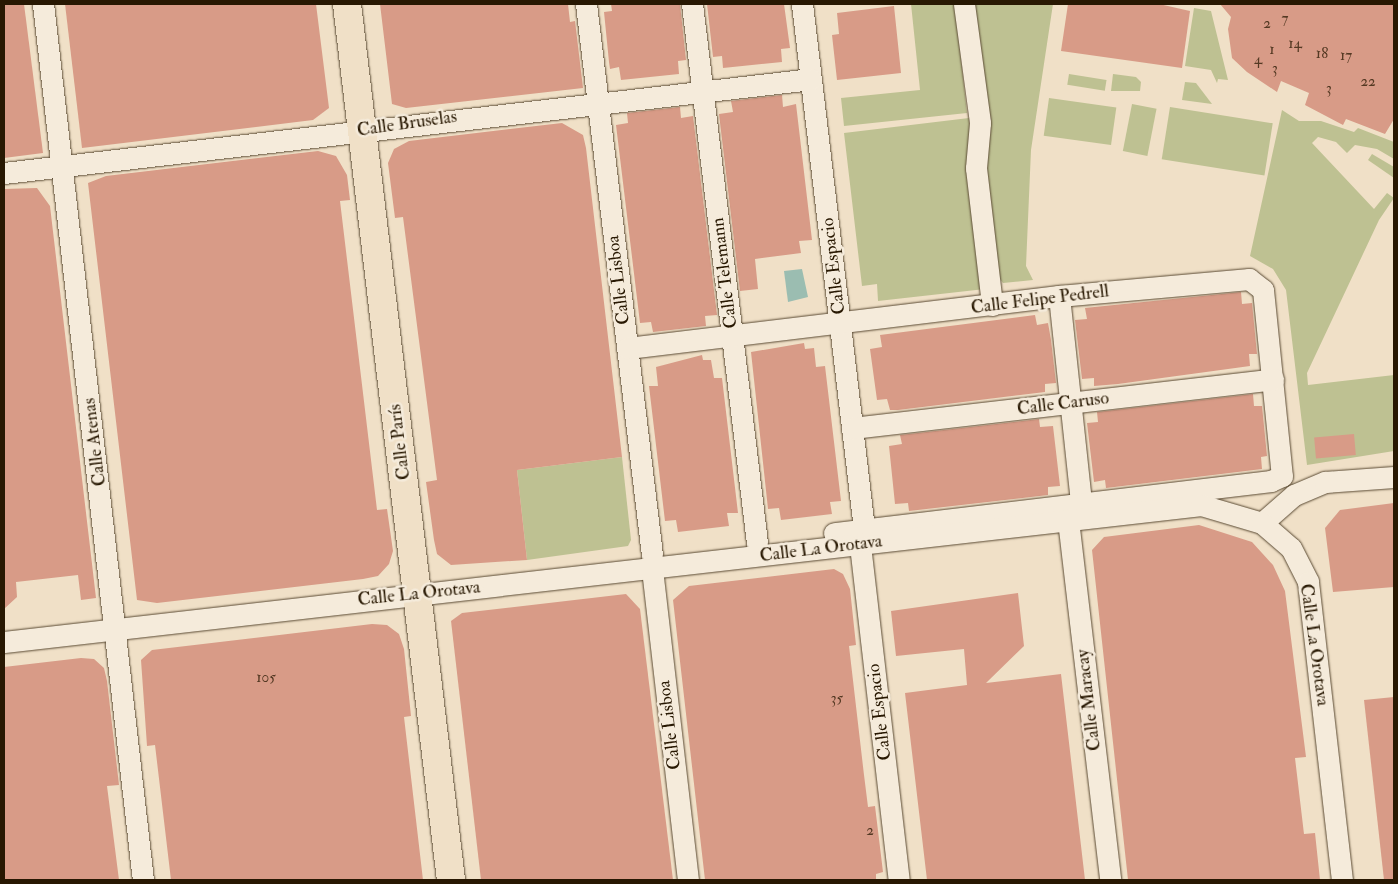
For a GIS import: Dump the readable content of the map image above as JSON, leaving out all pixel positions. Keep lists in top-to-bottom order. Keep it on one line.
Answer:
{"streets":{"main road":["Calle París"],"street":["Calle Bruselas","Calle Espacio","Calle Telemann","Calle Lisboa","Calle Felipe Pedrell","Calle Caruso","Calle Atenas","Calle La Orotava","Calle Maracay"]},"crossings":[["Calle Bruselas","Calle Espacio"],["Calle Bruselas","Calle Telemann"],["Calle Bruselas","Calle Lisboa"],["Calle Bruselas","Calle Atenas"],["Calle Bruselas","Calle París"],["Calle Espacio","Calle Felipe Pedrell"],["Calle Espacio","Calle Caruso"],["Calle Espacio","Calle La Orotava"],["Calle Telemann","Calle Felipe Pedrell"],["Calle Lisboa","Calle Felipe Pedrell"],["Calle Lisboa","Calle La Orotava"],["Calle Felipe Pedrell","Calle Caruso"],["Calle Atenas","Calle La Orotava"],["Calle París","Calle La Orotava"],["Calle La Orotava","Calle Maracay"]],"house_numbers":["7","2","14","1","18","17","4","3","22","3","105","35","2"]}
